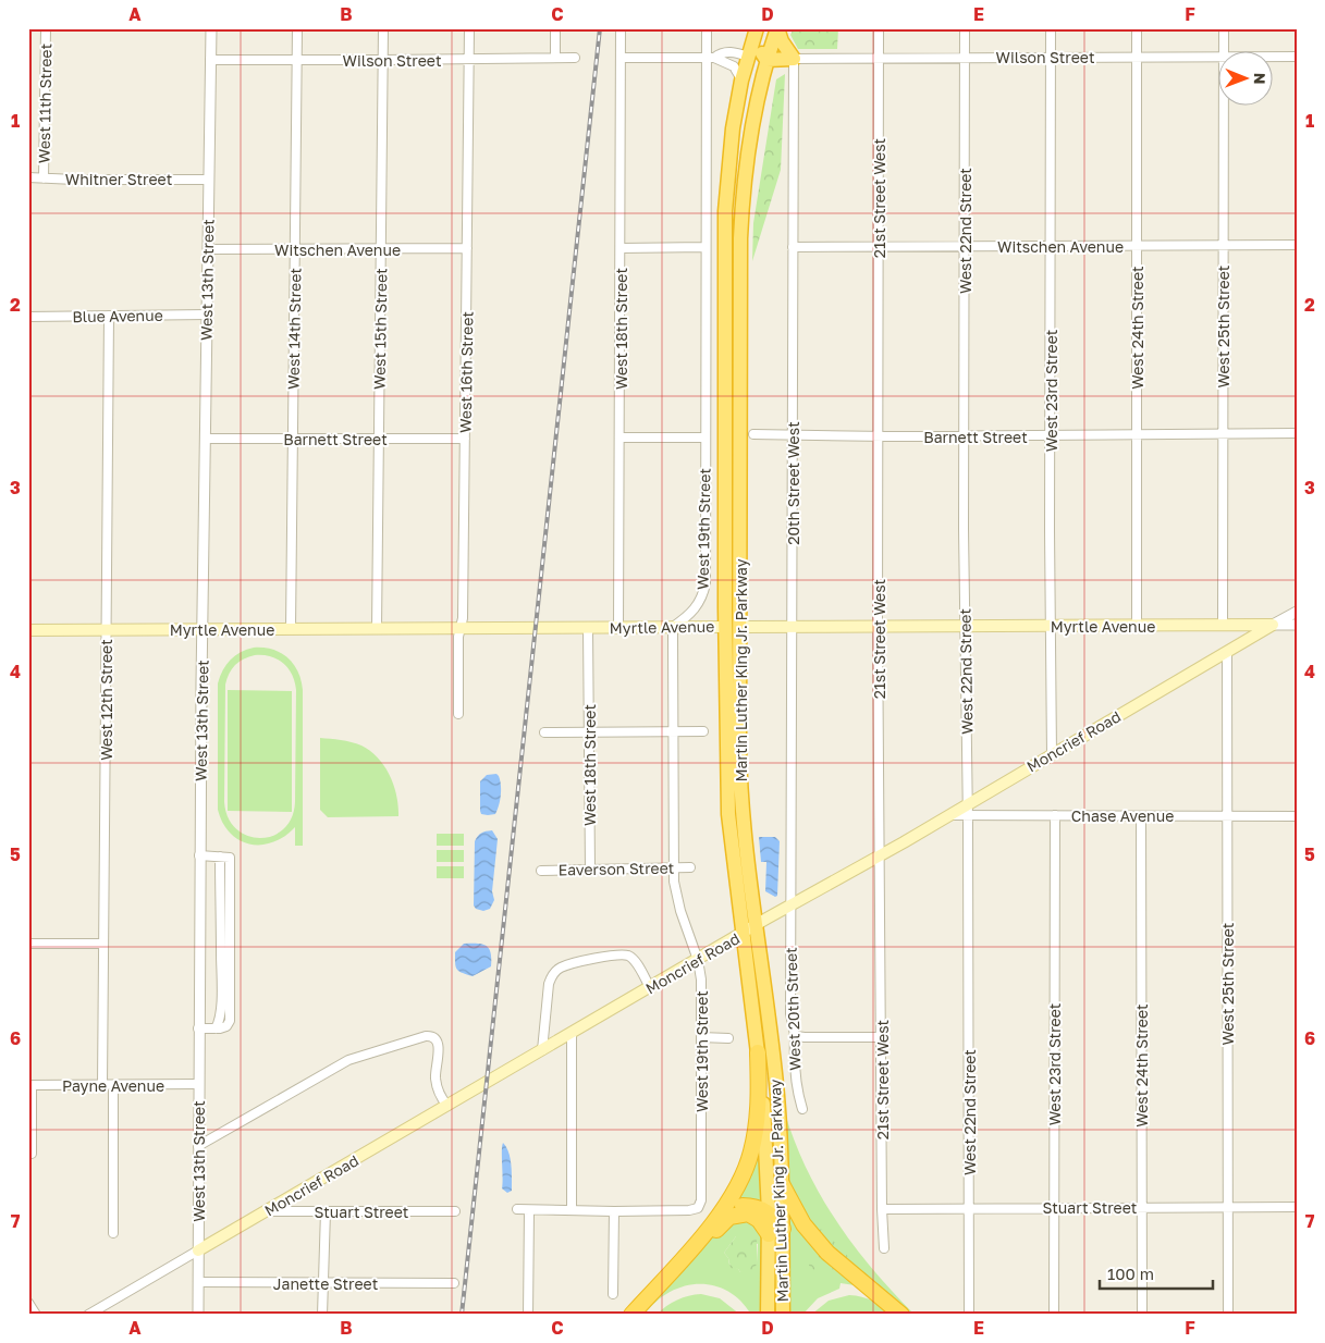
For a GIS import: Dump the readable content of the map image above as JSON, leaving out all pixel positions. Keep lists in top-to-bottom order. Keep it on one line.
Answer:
{"streets":{"highway":["Martin Luther King Jr. Parkway"],"main road":["Myrtle Avenue","Moncrief Road"],"street":["Wilson Street","West 11th Street","Whitner Street","21st Street West","West 22nd Street","Witschen Avenue","West 13th Street","Blue Avenue","West 25th Street","West 24th Street","West 14th Street","West 15th Street","West 18th Street","West 16th Street","West 23rd Street","Barnett Street","20th Street West","West 19th Street","West 12th Street","Chase Avenue","Eaverson Street","West 20th Street","Payne Avenue","Stuart Street","Janette Street"]},"crossings":[["Wilson Street","21st Street West"],["Wilson Street","West 22nd Street"],["Wilson Street","West 13th Street"],["Wilson Street","West 24th Street"],["Wilson Street","West 14th Street"],["Wilson Street","West 15th Street"],["Wilson Street","West 16th Street"],["Wilson Street","West 23rd Street"],["Wilson Street","20th Street West"],["West 11th Street","Whitner Street"],["Whitner Street","West 13th Street"],["21st Street West","Witschen Avenue"],["21st Street West","Barnett Street"],["21st Street West","Myrtle Avenue"],["21st Street West","Moncrief Road"],["21st Street West","Stuart Street"],["West 22nd Street","Witschen Avenue"],["West 22nd Street","Barnett Street"],["West 22nd Street","Myrtle Avenue"],["West 22nd Street","Moncrief Road"],["West 22nd Street","Chase Avenue"],["West 22nd Street","Stuart Street"],["Witschen Avenue","West 13th Street"],["Witschen Avenue","West 25th Street"],["Witschen Avenue","West 24th Street"],["Witschen Avenue","West 14th Street"],["Witschen Avenue","West 15th Street"],["Witschen Avenue","West 16th Street"],["Witschen Avenue","West 23rd Street"],["Witschen Avenue","20th Street West"],["West 13th Street","Blue Avenue"],["West 13th Street","Barnett Street"],["West 13th Street","Myrtle Avenue"],["West 13th Street","Moncrief Road"],["West 13th Street","Payne Avenue"],["West 13th Street","Janette Street"],["Blue Avenue","West 12th Street"],["West 25th Street","Barnett Street"],["West 25th Street","Myrtle Avenue"],["West 25th Street","Moncrief Road"],["West 25th Street","Chase Avenue"],["West 25th Street","Stuart Street"],["West 24th Street","Barnett Street"],["West 24th Street","Myrtle Avenue"],["West 24th Street","Chase Avenue"],["West 24th Street","Stuart Street"],["West 14th Street","Barnett Street"],["West 14th Street","Myrtle Avenue"],["West 15th Street","Barnett Street"],["West 15th Street","Myrtle Avenue"],["West 18th Street","Myrtle Avenue"],["West 18th Street","Eaverson Street"],["West 16th Street","Barnett Street"],["West 16th Street","Myrtle Avenue"],["West 23rd Street","Barnett Street"],["West 23rd Street","Myrtle Avenue"],["West 23rd Street","Moncrief Road"],["West 23rd Street","Chase Avenue"],["West 23rd Street","Stuart Street"],["Barnett Street","20th Street West"],["20th Street West","Myrtle Avenue"],["20th Street West","Moncrief Road"],["20th Street West","West 20th Street"],["West 19th Street","Myrtle Avenue"],["West 19th Street","Moncrief Road"],["West 19th Street","Eaverson Street"],["Myrtle Avenue","Martin Luther King Jr. Parkway"],["Myrtle Avenue","West 12th Street"],["Myrtle Avenue","Moncrief Road"],["Martin Luther King Jr. Parkway","Moncrief Road"],["West 12th Street","Payne Avenue"],["Moncrief Road","Chase Avenue"],["Moncrief Road","West 20th Street"],["Moncrief Road","Stuart Street"]],"scale_bar":"100 m","north":"right","grid":{"columns":["A","B","C","D","E","F"],"rows":["1","2","3","4","5","6","7"]}}
